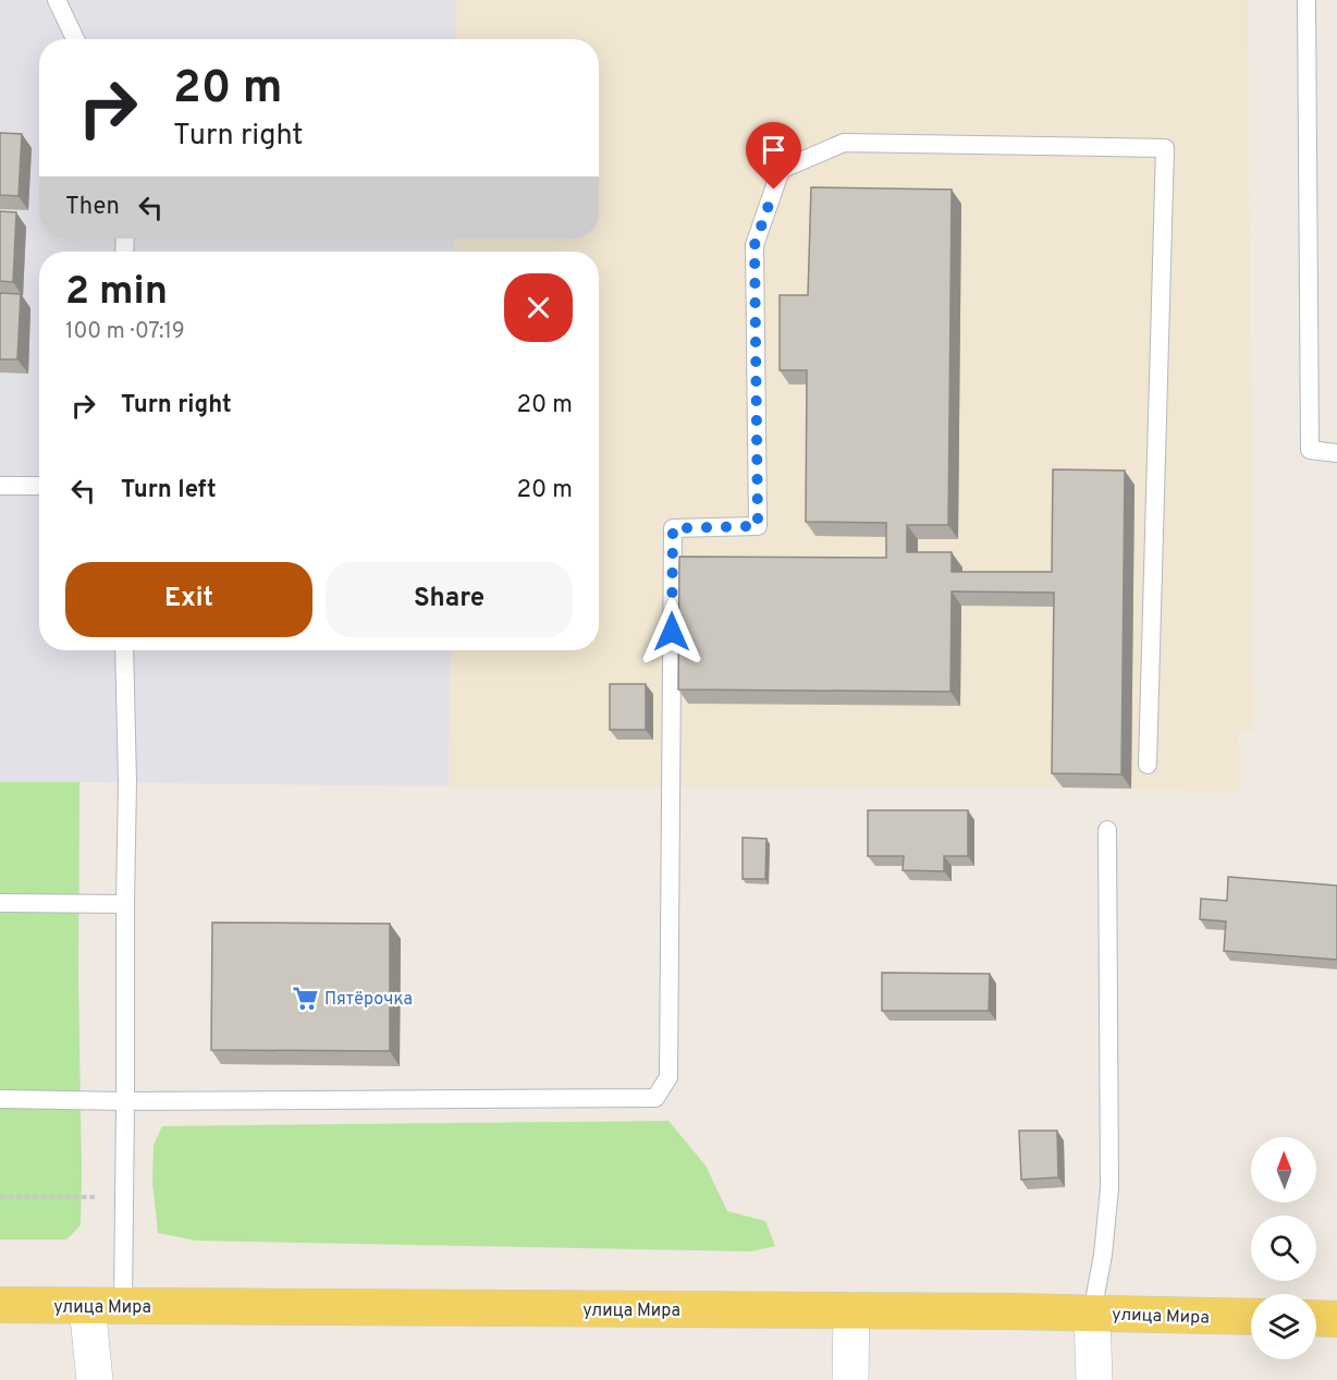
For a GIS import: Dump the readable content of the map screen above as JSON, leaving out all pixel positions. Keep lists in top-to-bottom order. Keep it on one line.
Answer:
{"streets":{"main road":["улица Мира"]},"places":{"supermarket":["Пятёрочка"]},"north":"top","page":{"turn":["20 m","Turn right"],"then":"Then","heading":["2 min","100 m · 07:19"],"list":[{"name":"Turn right","value":"20 m"},{"name":"Turn left","value":"20 m"}],"buttons":["Exit","Share"]}}
